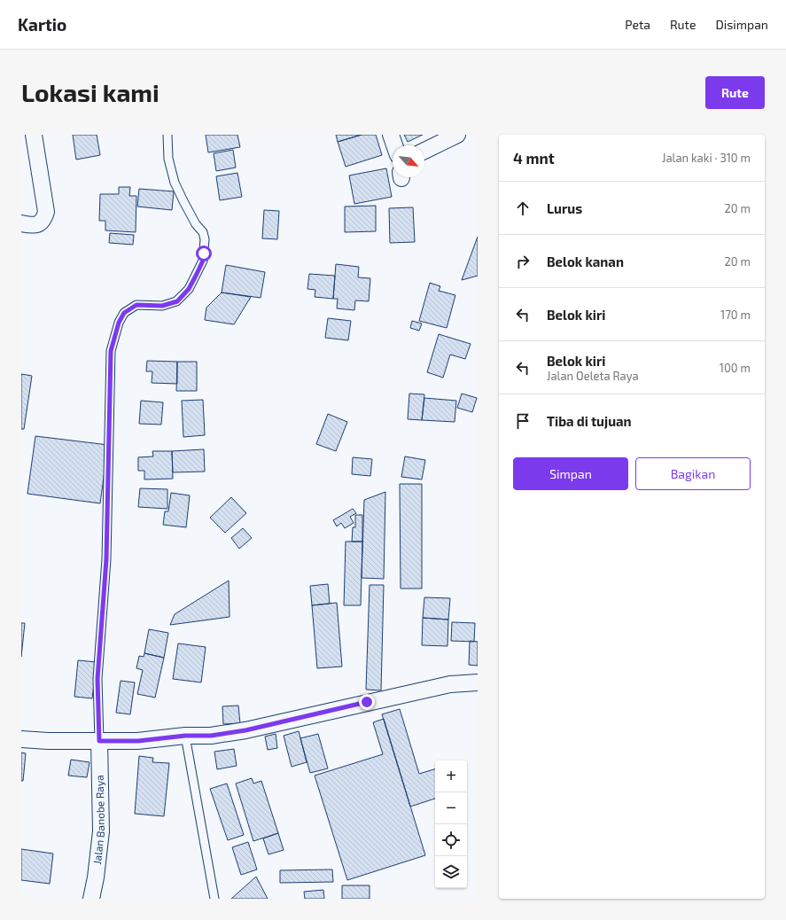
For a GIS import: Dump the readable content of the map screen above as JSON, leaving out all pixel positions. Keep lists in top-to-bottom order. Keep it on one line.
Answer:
{"streets":{"street":["Jalan Banobe Raya"]},"north":"bottom right","page":{"header":"Kartio","nav":["Peta","Rute","Disimpan"],"buttons":["Rute",["Simpan","Bagikan"]],"title":"Lokasi kami","heading":["4 mnt","Jalan kaki · 310 m"],"list":[["Lurus","20 m"],["Belok kanan","20 m"],["Belok kiri","170 m"],["Belok kiri","Jalan Oeleta Raya","100 m"],"Tiba di tujuan"],"map_buttons":["+","−"]}}
